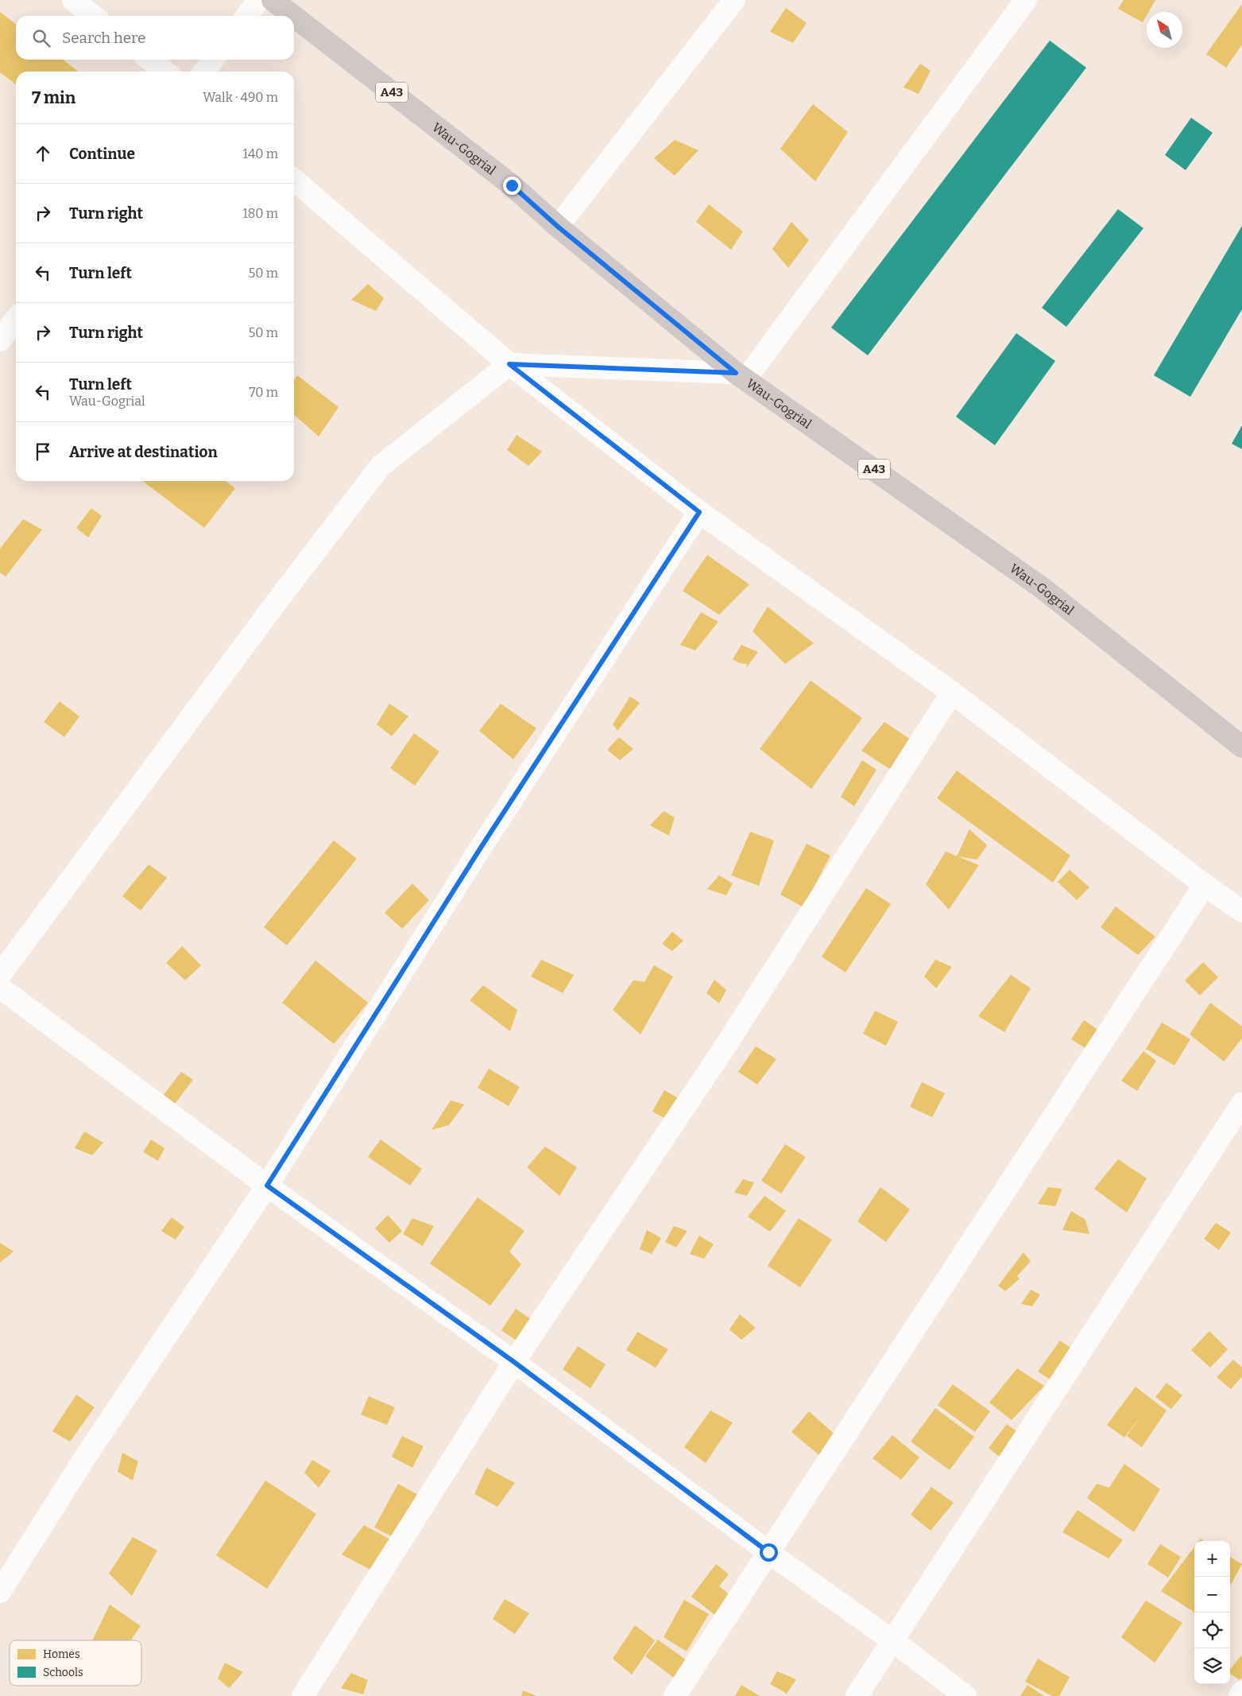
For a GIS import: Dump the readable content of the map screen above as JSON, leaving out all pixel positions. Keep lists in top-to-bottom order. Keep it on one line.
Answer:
{"streets":{"main road":["A43","Wau-Gogrial"]},"legend":["Homes","Schools"],"north":"top left","page":{"search":"Search here","heading":["7 min","Walk · 490 m"],"list":[["Continue","140 m"],["Turn right","180 m"],["Turn left","50 m"],["Turn right","50 m"],["Turn left","Wau-Gogrial","70 m"],"Arrive at destination"],"map_buttons":["+","−"]}}
